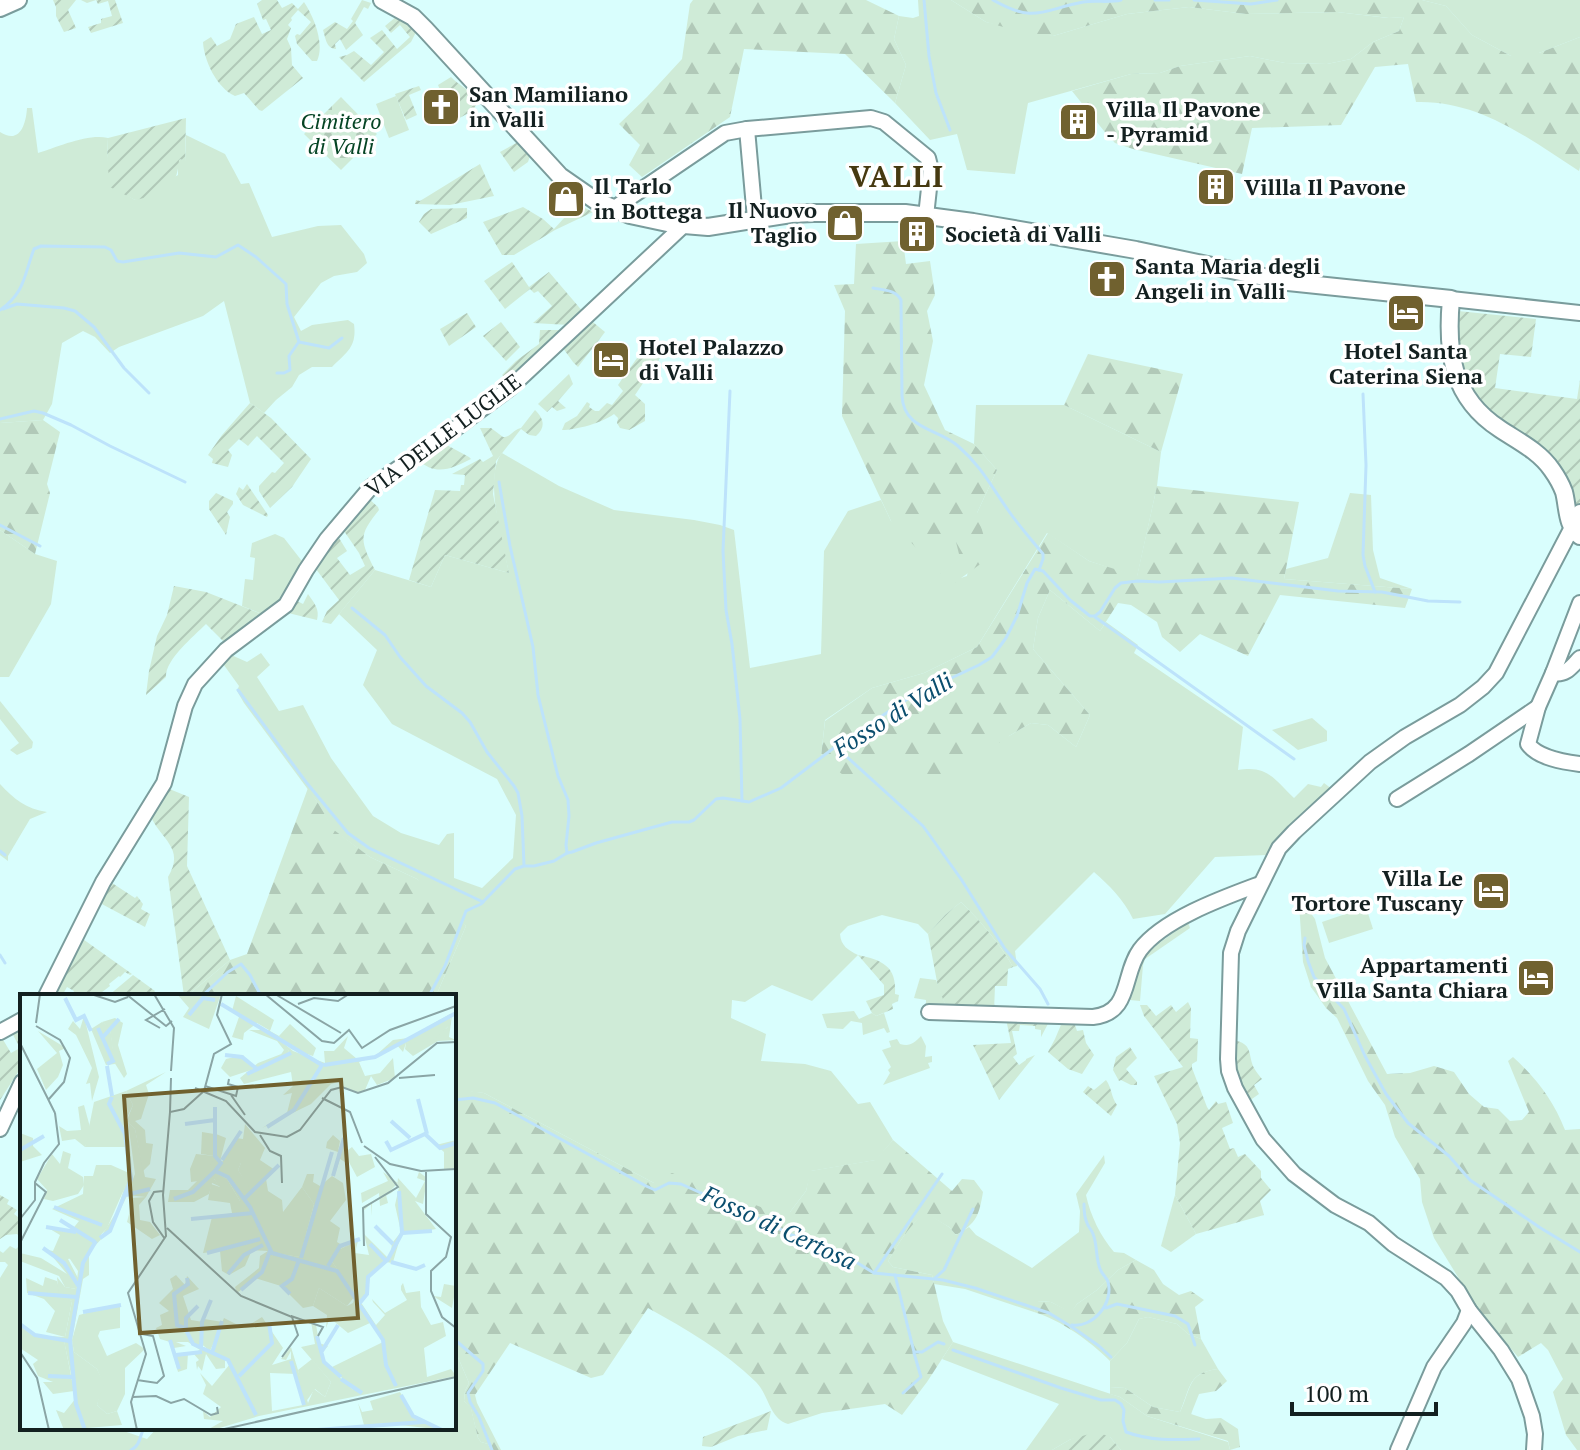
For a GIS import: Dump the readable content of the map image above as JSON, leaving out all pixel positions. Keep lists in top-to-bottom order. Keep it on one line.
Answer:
{"streets":{"street":["VIA DELLE LUGLIE"]},"districts":["VALLI"],"water":["Fosso di Valli","Fosso di Certosa"],"parks":["Cimitero di Valli"],"places":{"church":["San Mamiliano in Valli","Santa Maria degli Angeli in Valli"],"building":["Villa Il Pavone - Pyramid","Villla Il Pavone","Società di Valli"],"shop":["Il Tarlo in Bottega","Il Nuovo Taglio"],"hotel":["Hotel Santa Caterina Siena","Hotel Palazzo di Valli","Villa Le Tortore Tuscany","Appartamenti Villa Santa Chiara"]},"scale_bar":"100 m"}
